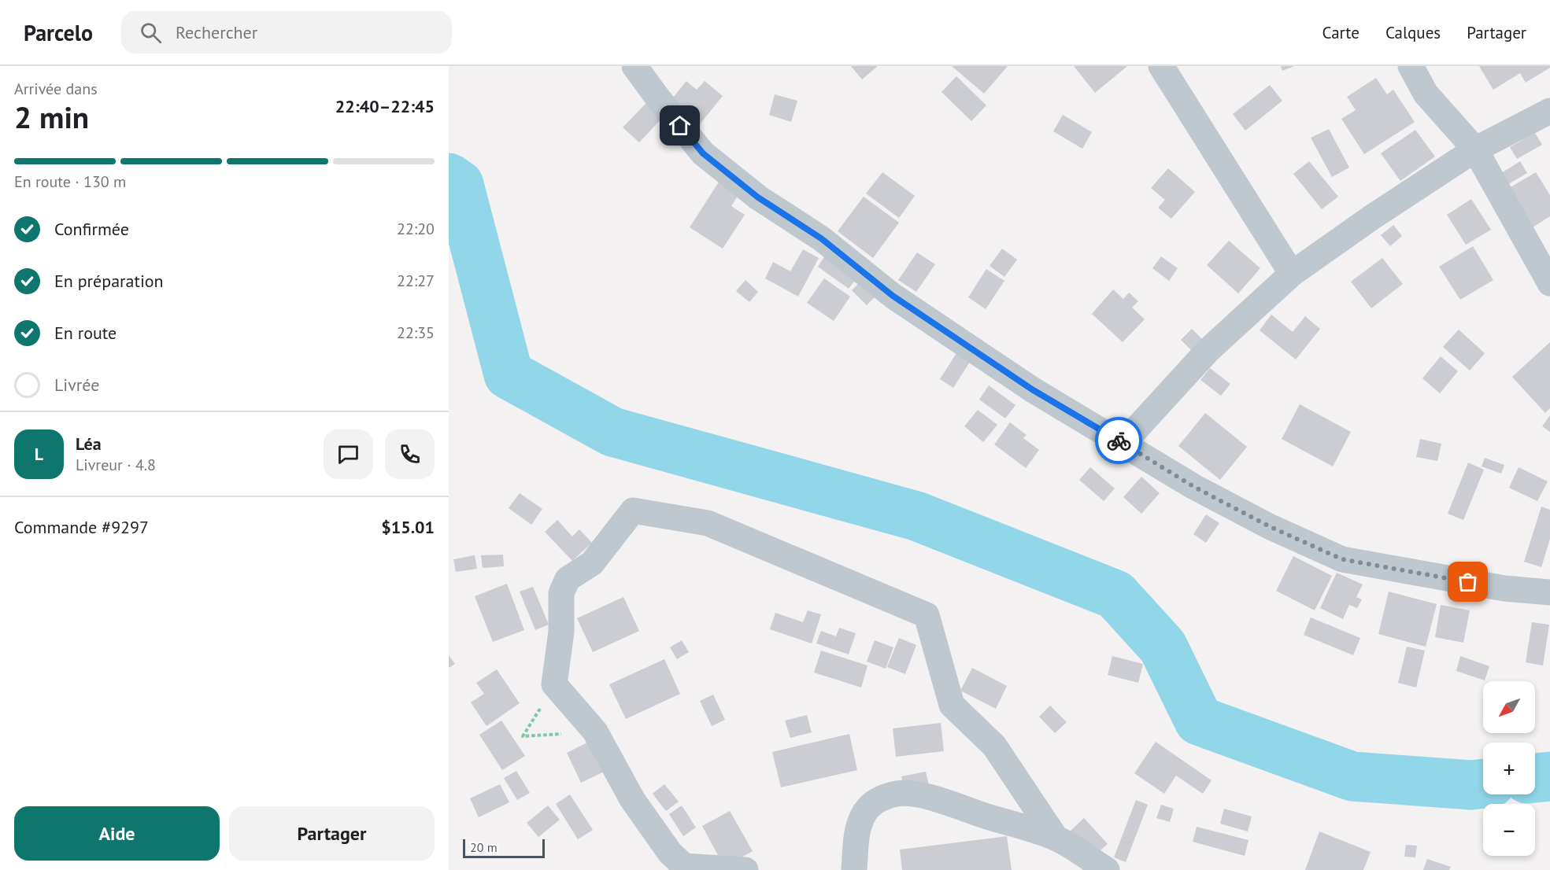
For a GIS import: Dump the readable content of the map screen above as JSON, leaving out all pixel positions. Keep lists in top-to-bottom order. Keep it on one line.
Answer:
{"scale_bar":"20 m","north":"bottom left","page":{"header":"Parcelo","search":"Rechercher","nav":["Carte","Calques","Partager"],"heading":["2 min","Arrivée dans","22:40–22:45"],"panel":["Léa","Livreur · 4.8","Commande #9297","$15.01"],"bar":"En route · 130 m","list":[["Confirmée","22:20"],["En préparation","22:27"],["En route","22:35"],"Livrée"],"round":"L","map_buttons":["+","−"],"buttons":["Aide","Partager"],"scale":"20 m"}}
